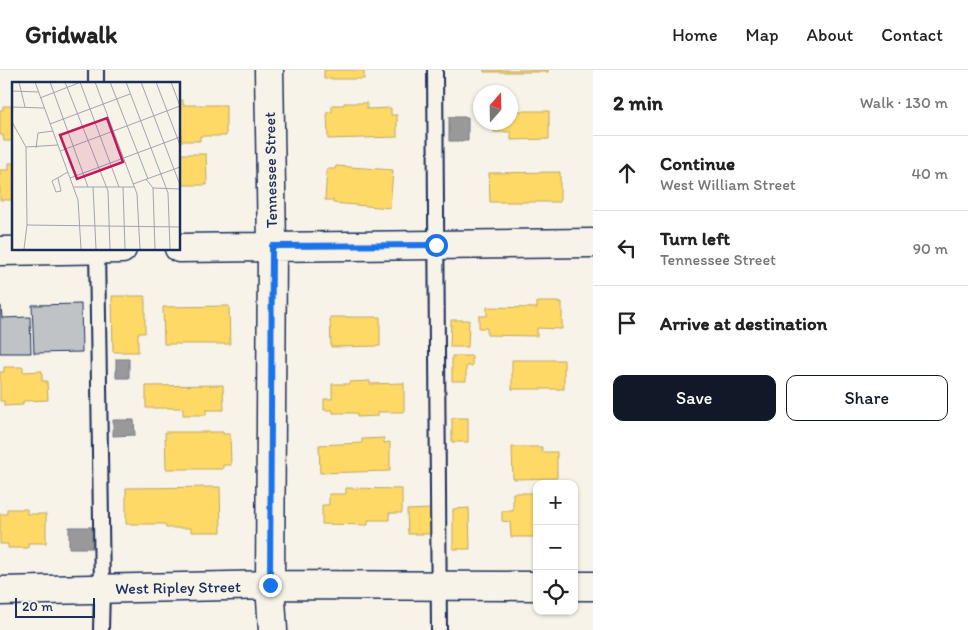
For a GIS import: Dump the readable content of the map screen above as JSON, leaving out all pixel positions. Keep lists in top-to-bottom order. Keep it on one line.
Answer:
{"streets":{"street":["Tennessee Street","West Ripley Street"]},"crossings":[["Tennessee Street","West Ripley Street"]],"scale_bar":"20 m","north":"top","page":{"header":"Gridwalk","nav":["Home","Map","About","Contact"],"heading":["2 min","Walk · 130 m"],"list":[["Continue","West William Street","40 m"],["Turn left","Tennessee Street","90 m"],"Arrive at destination"],"buttons":["Save","Share"],"map_buttons":["+","−"],"scale":"20 m"}}
